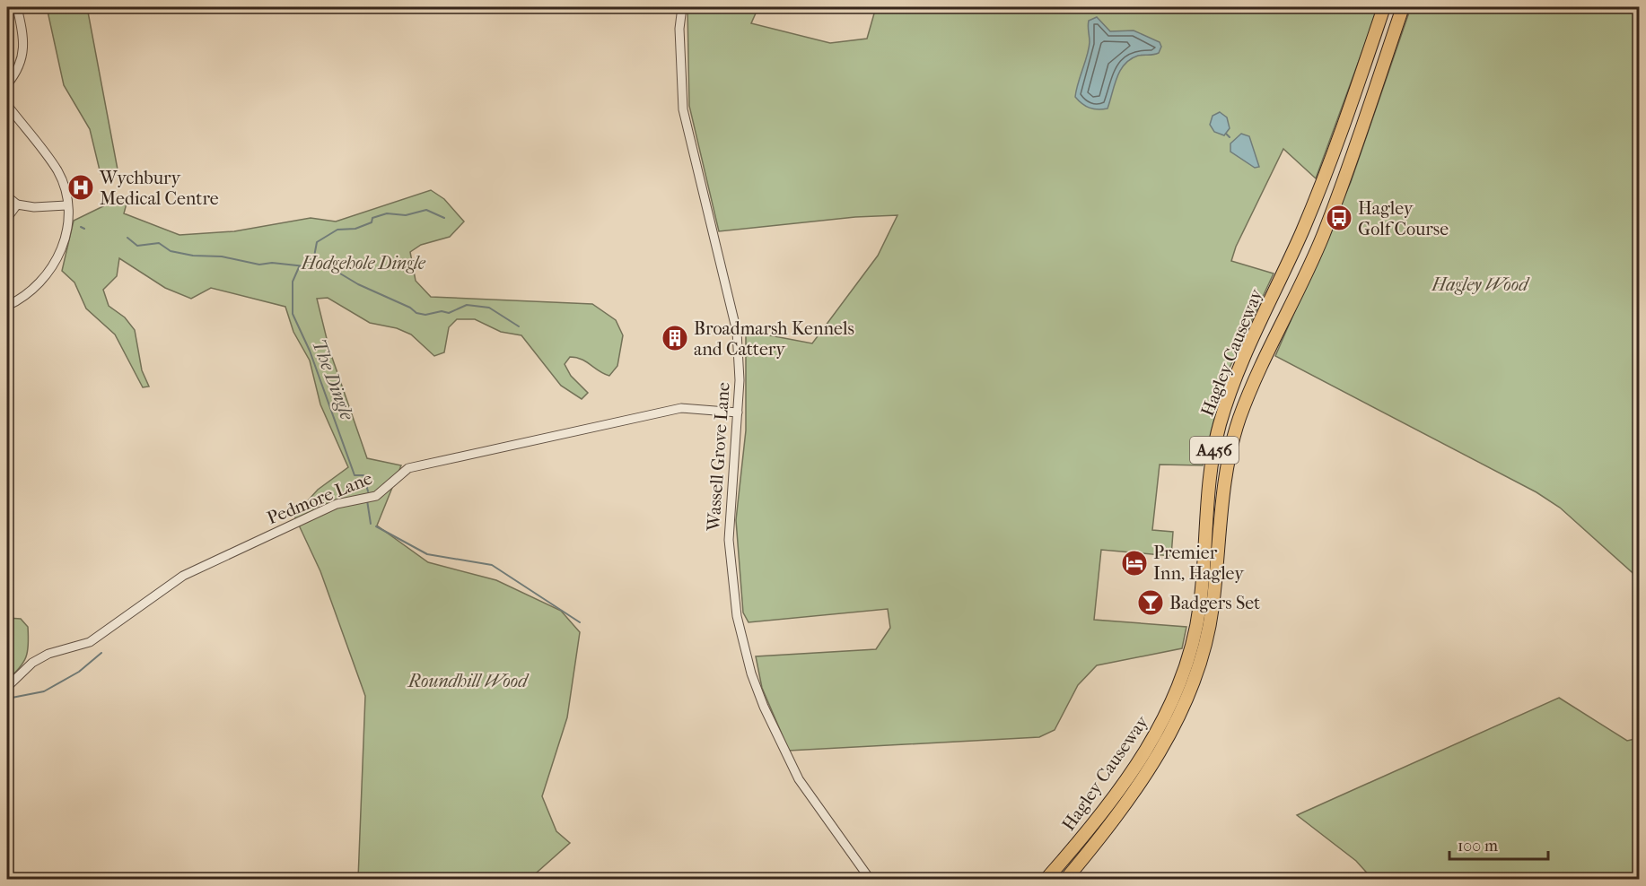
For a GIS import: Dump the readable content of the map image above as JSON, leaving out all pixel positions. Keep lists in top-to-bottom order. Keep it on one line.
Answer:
{"streets":{"highway":["Hagley Causeway","A456"],"street":["Wassell Grove Lane","Pedmore Lane"]},"crossings":[["Wassell Grove Lane","Pedmore Lane"]],"water":["The Dingle"],"parks":["Hodgehole Dingle","Hagley Wood","Roundhill Wood"],"places":{"hospital":["Wychbury Medical Centre"],"bus stop":["Hagley Golf Course"],"building":["Broadmarsh Kennels and Cattery"],"hotel":["Premier Inn, Hagley"],"bar":["Badgers Set"]},"scale_bar":"100 m"}
